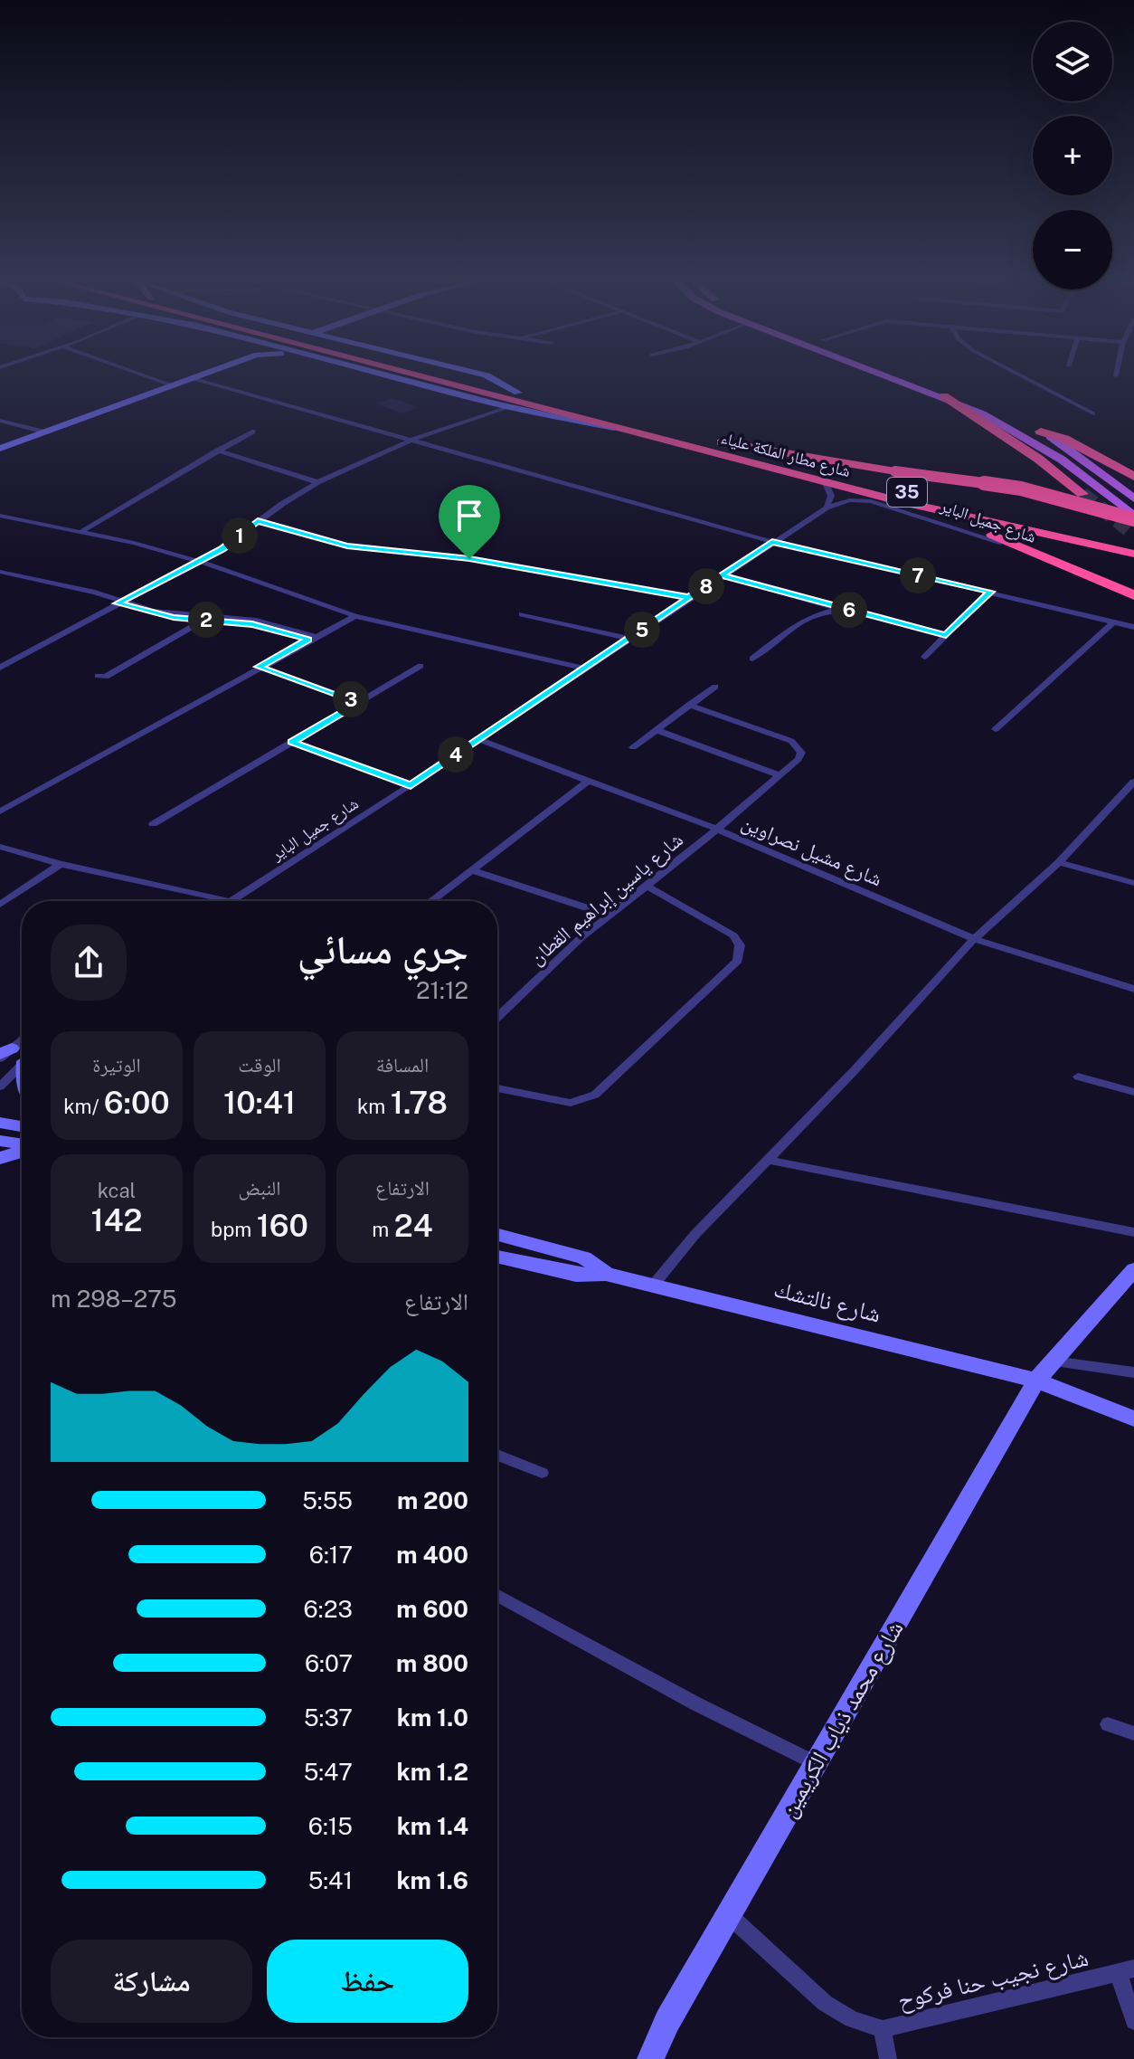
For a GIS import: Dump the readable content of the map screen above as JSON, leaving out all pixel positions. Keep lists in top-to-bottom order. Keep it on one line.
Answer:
{"streets":{"highway":["شارع مطار الملكة علياء","35"],"street":["شارع جميل الباير","شارع مشيل نصراوين","شارع ياسين إبراهيم القطان","شارع نالتشك","شارع محمد ذياب الكريمين","شارع نجيب حنا فركوح"]},"crossings":[["شارع جميل الباير","شارع مشيل نصراوين"],["شارع مشيل نصراوين","شارع ياسين إبراهيم القطان"],["شارع نالتشك","شارع محمد ذياب الكريمين"],["شارع محمد ذياب الكريمين","شارع نجيب حنا فركوح"]],"page":{"map_buttons":["+","−"],"pins":["1","7","8","6","2","5","3","4"],"heading":["جري مسائي","21:12"],"stats":[["المسافة","1.78 km"],["الوقت","10:41"],["الوتيرة","6:00 /km"],["الارتفاع","24 m"],["النبض","160 bpm"],["kcal","142"]],"chart":["الارتفاع","275–298 m"],"list":[{"name":"200 m","note":"5:55"},{"name":"400 m","note":"6:17"},{"name":"600 m","note":"6:23"},{"name":"800 m","note":"6:07"},{"name":"1.0 km","note":"5:37"},{"name":"1.2 km","note":"5:47"},{"name":"1.4 km","note":"6:15"},{"name":"1.6 km","note":"5:41"}],"buttons":["حفظ","مشاركة"]}}
